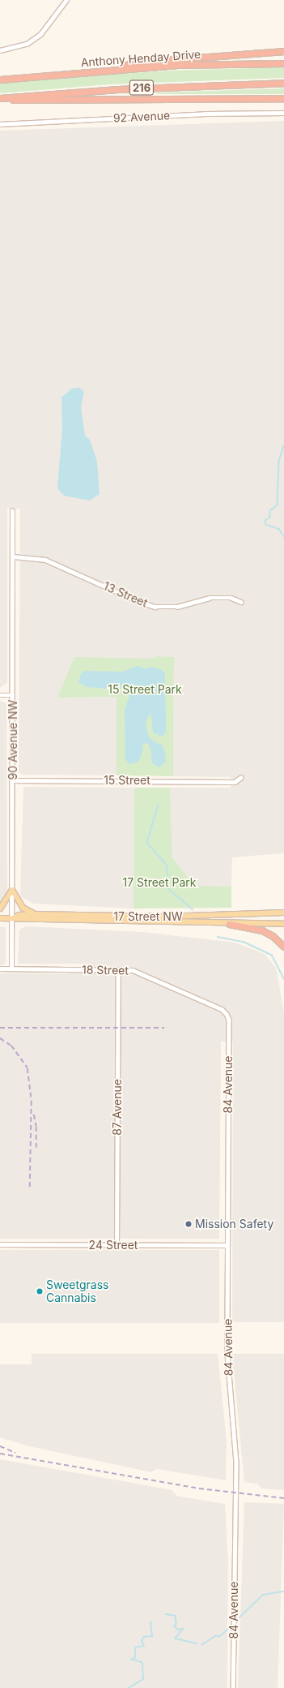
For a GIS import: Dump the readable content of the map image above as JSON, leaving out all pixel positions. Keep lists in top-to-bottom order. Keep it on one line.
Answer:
{"streets":{"highway":["Anthony Henday Drive","216"],"main road":["17 Street NW"],"street":["92 Avenue","13 Street","90 Avenue NW","15 Street","18 Street","84 Avenue","87 Avenue","24 Street"]},"crossings":[["13 Street","90 Avenue NW"],["90 Avenue NW","15 Street"],["90 Avenue NW","17 Street NW"],["90 Avenue NW","18 Street"],["18 Street","84 Avenue"],["18 Street","87 Avenue"],["84 Avenue","24 Street"],["87 Avenue","24 Street"]],"parks":["15 Street Park","17 Street Park"],"places":["Mission Safety","Sweetgrass Cannabis"]}
